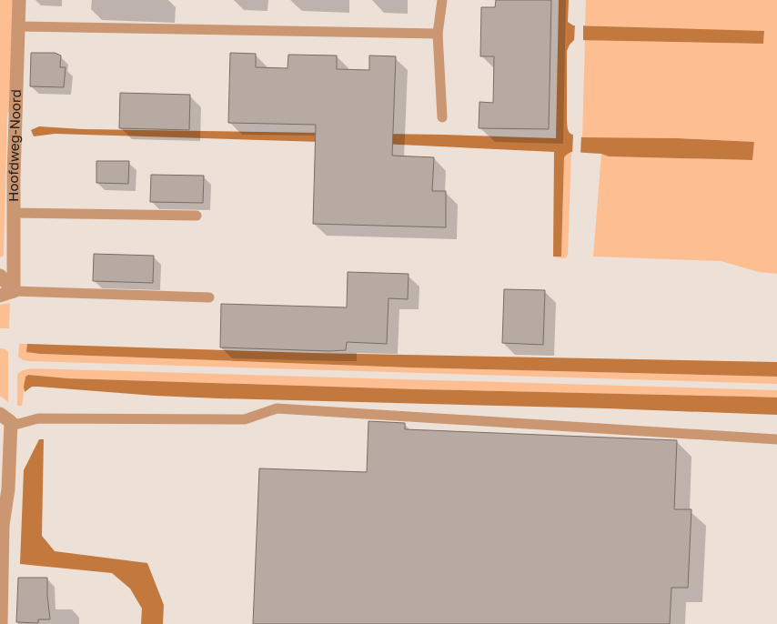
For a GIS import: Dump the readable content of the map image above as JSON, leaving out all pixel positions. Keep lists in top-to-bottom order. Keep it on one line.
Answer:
{"streets":{"street":["Hoofdweg-Noord"]}}
